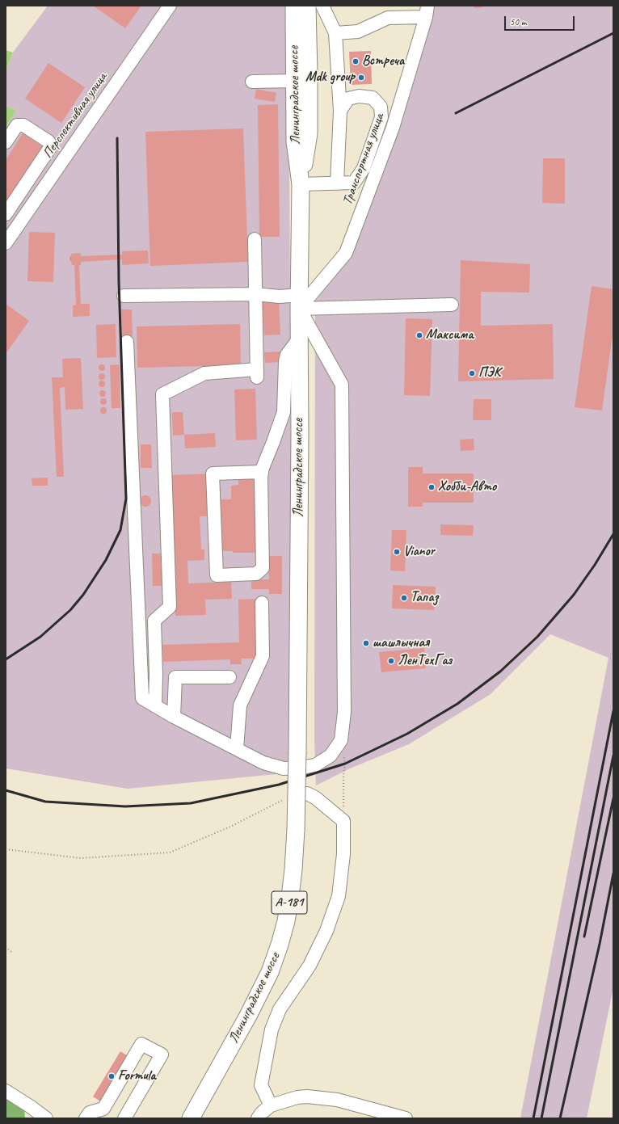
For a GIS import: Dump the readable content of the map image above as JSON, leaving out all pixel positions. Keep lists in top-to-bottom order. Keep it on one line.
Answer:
{"streets":{"main road":["Ленинградское шоссе","А-181"],"street":["Перспективная улица","Транспортная улица"]},"crossings":[["Ленинградское шоссе","Транспортная улица"]],"places":["Встреча","Mdk group","Максима","ПЭК","Хобби-Авто","Vianor","Тапаз","шашлычная","ЛенТехГаз","Formula"],"scale_bar":"50 m"}
